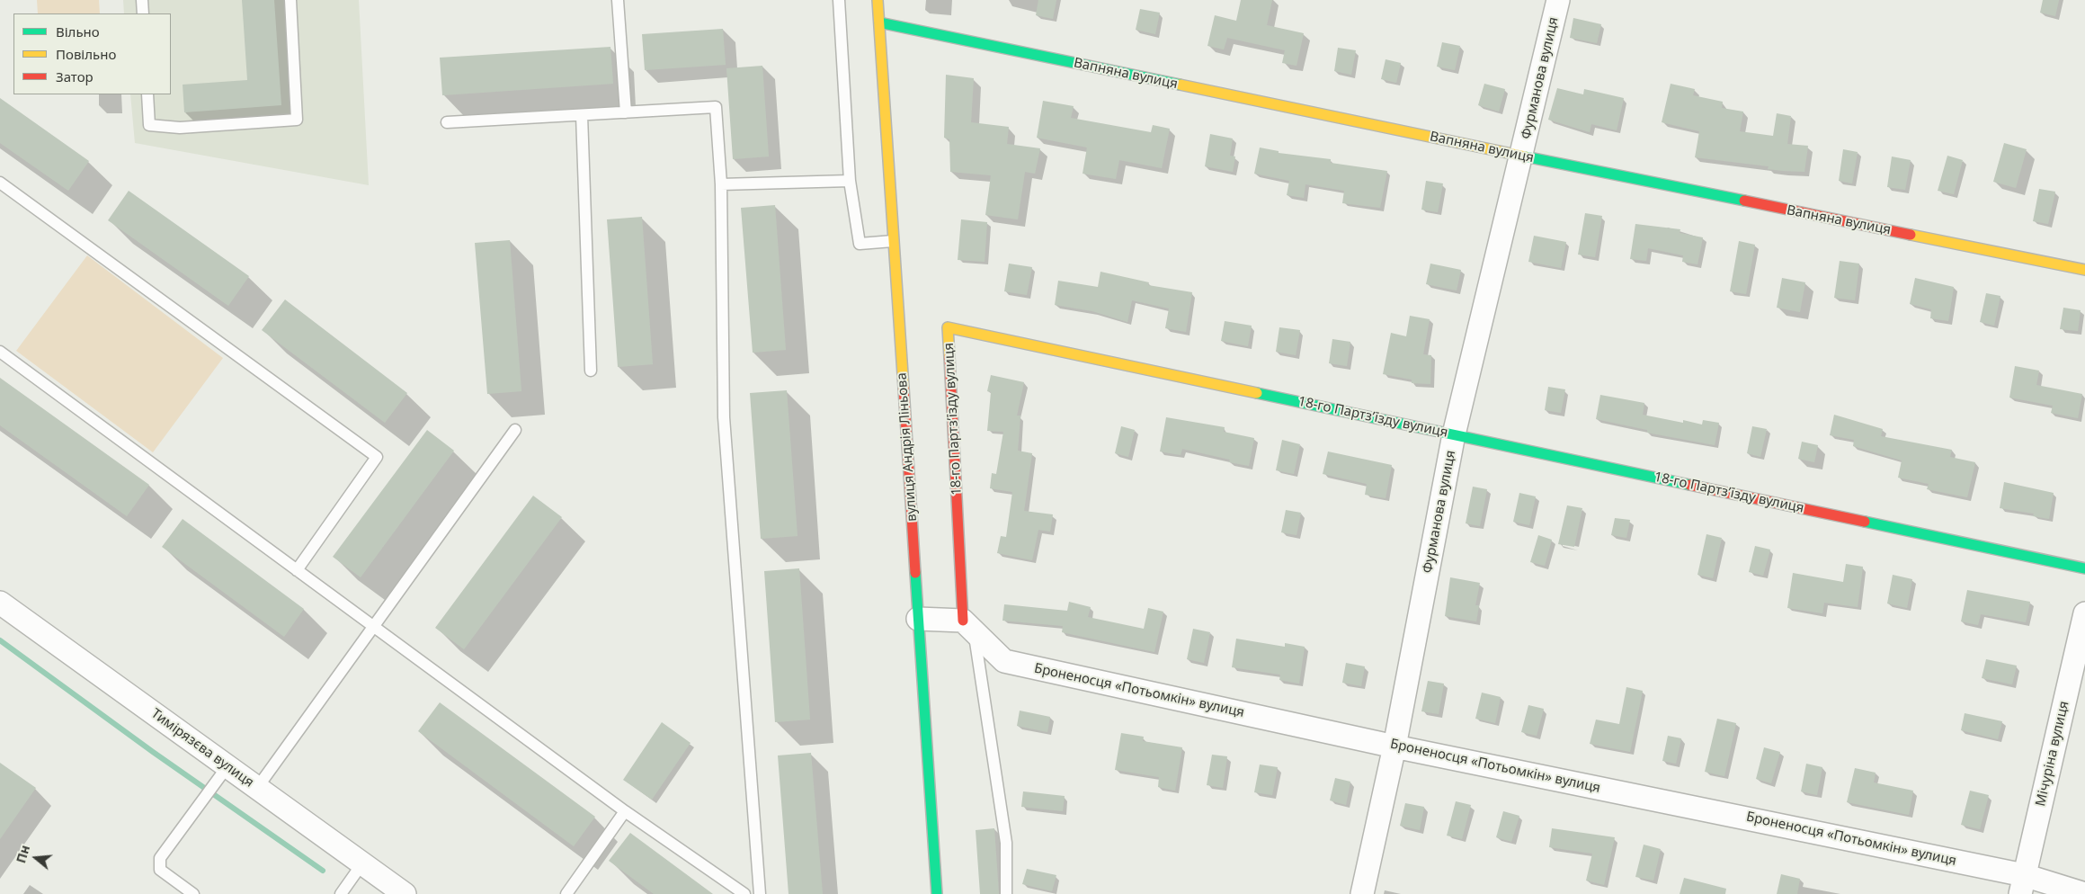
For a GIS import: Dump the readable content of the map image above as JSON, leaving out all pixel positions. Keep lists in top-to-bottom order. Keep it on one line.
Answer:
{"streets":{"street":["Вапняна вулиця","Фурманова вулиця","18-го Партз’їзду вулиця","вулиця Андрія Ліньова","Броненосця «Потьомкін» вулиця","Тимірязєва вулиця","Мічуріна вулиця"]},"crossings":[["Вапняна вулиця","Фурманова вулиця"],["Вапняна вулиця","вулиця Андрія Ліньова"],["Фурманова вулиця","18-го Партз’їзду вулиця"],["Фурманова вулиця","Броненосця «Потьомкін» вулиця"],["18-го Партз’їзду вулиця","Броненосця «Потьомкін» вулиця"],["Броненосця «Потьомкін» вулиця","Мічуріна вулиця"]],"legend":["Вільно","Повільно","Затор"],"north":"left"}
